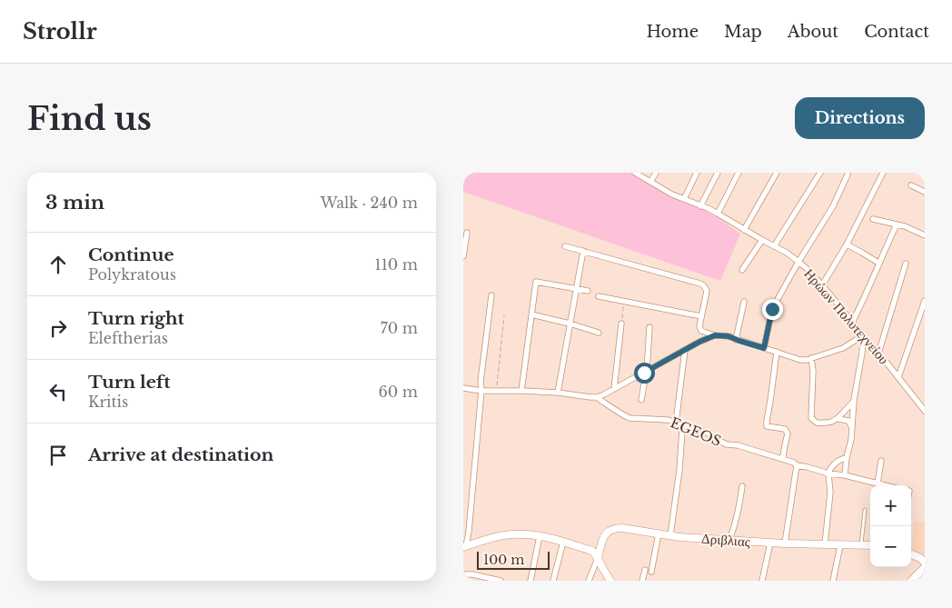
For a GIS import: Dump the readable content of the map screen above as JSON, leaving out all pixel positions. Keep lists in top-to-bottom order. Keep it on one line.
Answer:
{"streets":{"street":["Ηρώων Πολυτεχνείου","EGEOS","Δριβλιας"]},"scale_bar":"100 m","page":{"header":"Strollr","nav":["Home","Map","About","Contact"],"buttons":"Directions","title":"Find us","heading":["3 min","Walk · 240 m"],"list":[["Continue","Polykratous","110 m"],["Turn right","Eleftherias","70 m"],["Turn left","Kritis","60 m"],"Arrive at destination"],"map_buttons":["+","−"],"scale":"100 m"}}
